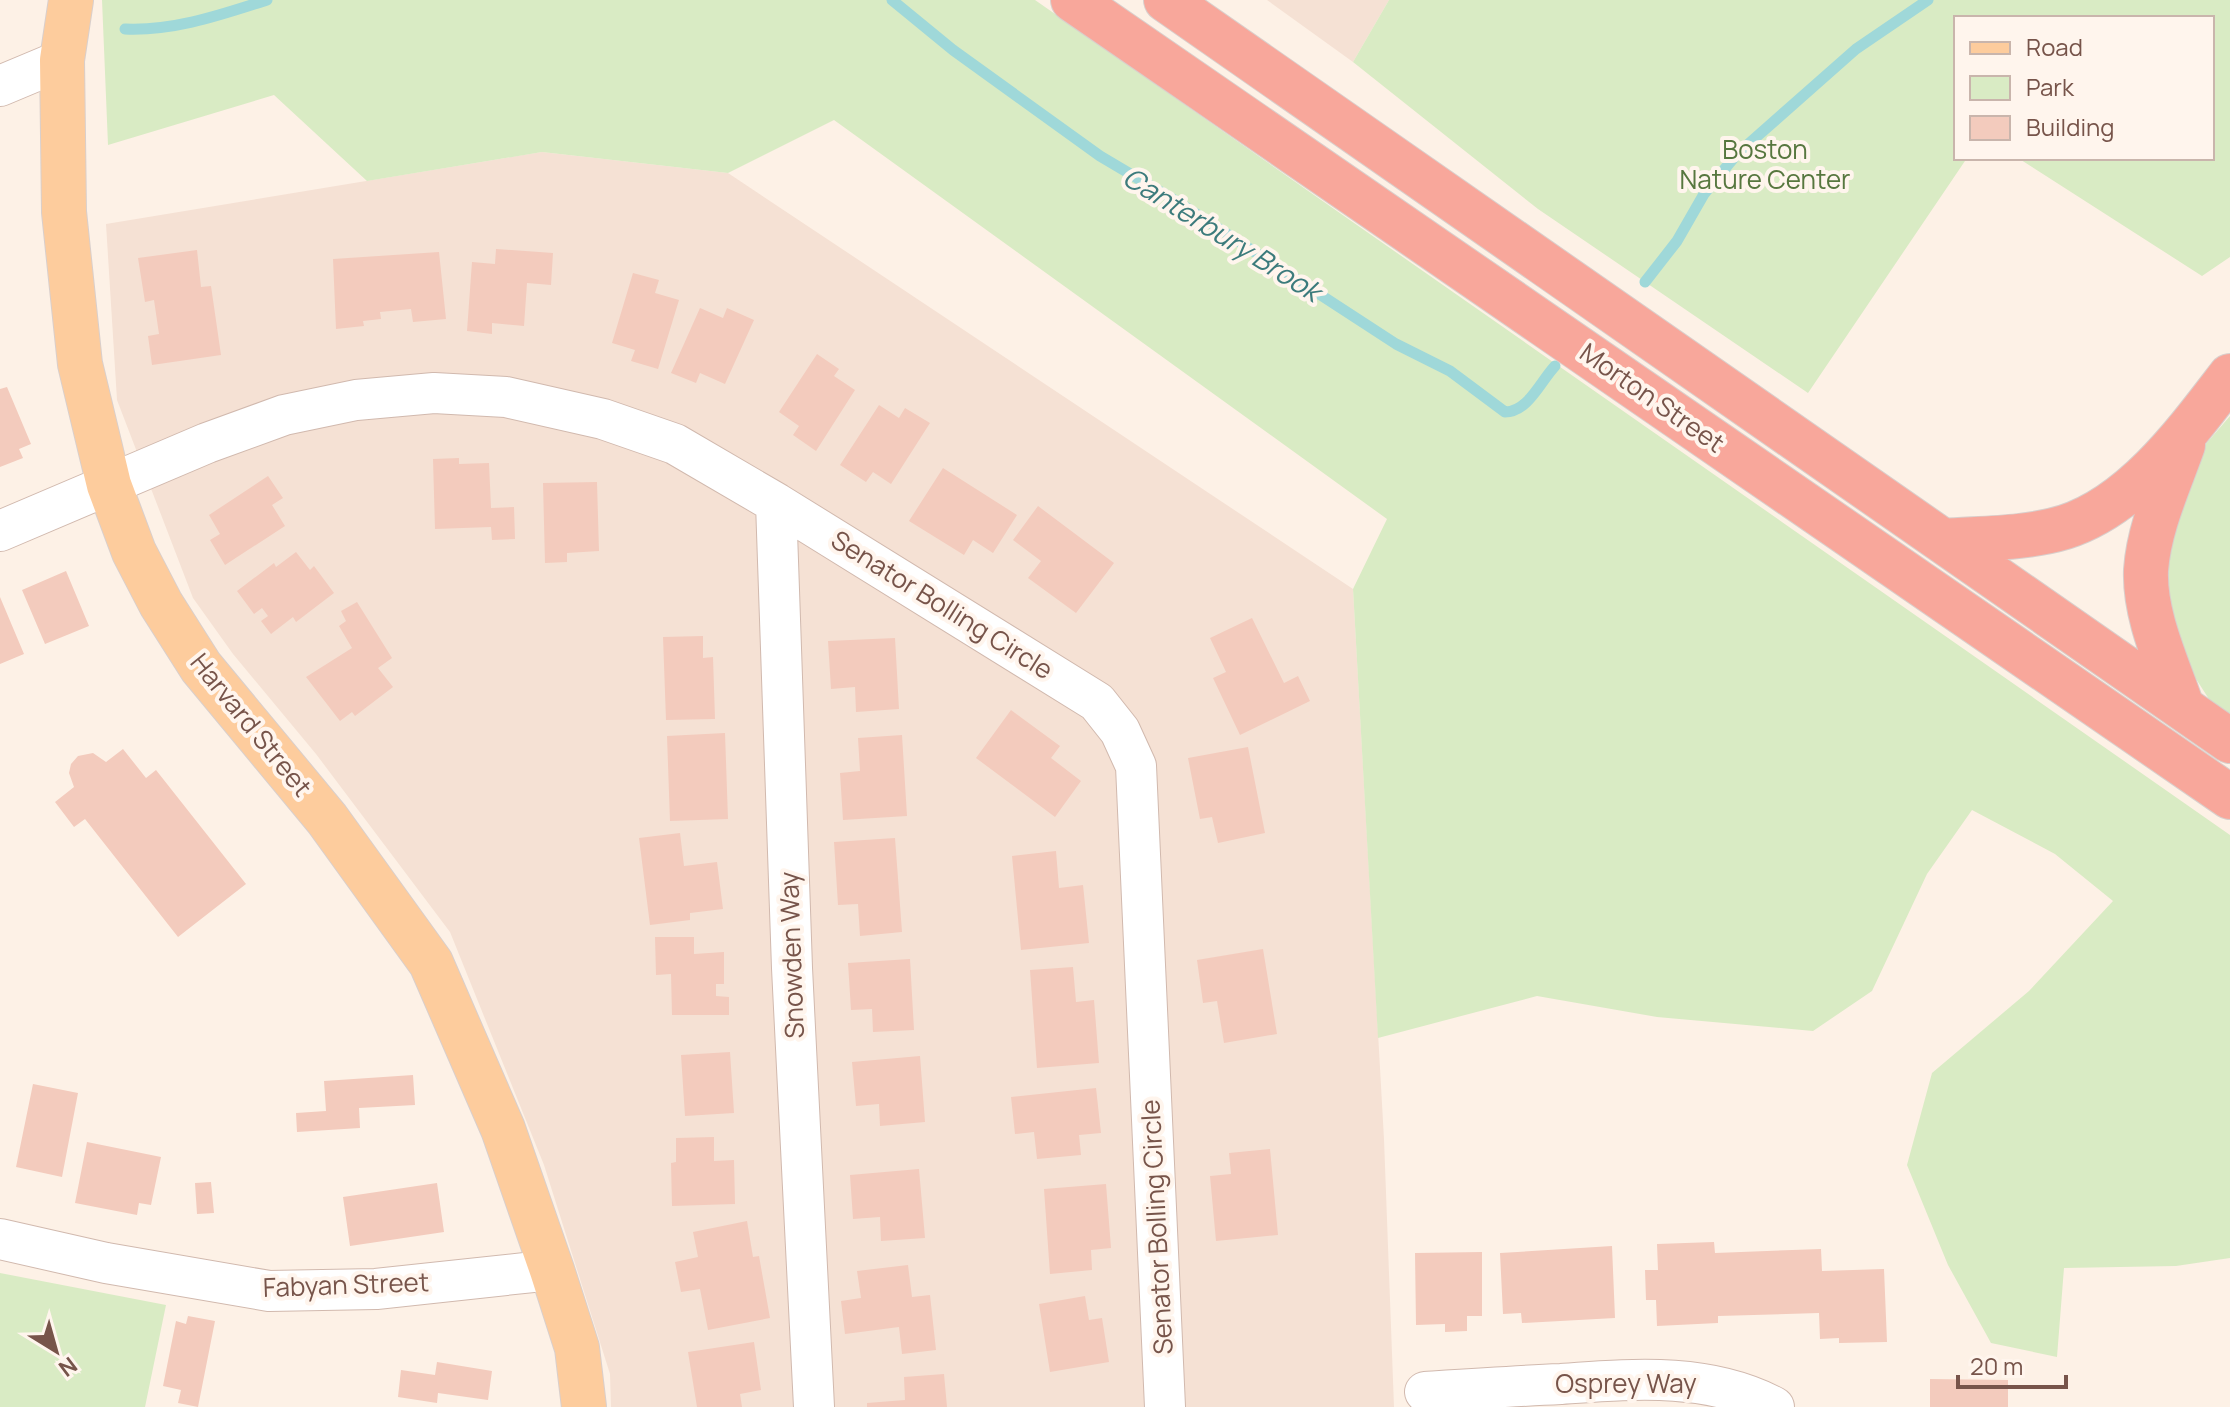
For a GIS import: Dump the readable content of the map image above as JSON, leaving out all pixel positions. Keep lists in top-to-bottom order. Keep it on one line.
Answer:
{"streets":{"highway":["Morton Street"],"main road":["Harvard Street"],"street":["Senator Bolling Circle","Snowden Way","Fabyan Street","Osprey Way"]},"crossings":[["Senator Bolling Circle","Harvard Street"],["Senator Bolling Circle","Snowden Way"],["Harvard Street","Fabyan Street"]],"water":["Canterbury Brook"],"parks":["Boston Nature Center"],"legend":["Road","Park","Building"],"scale_bar":"20 m","north":"bottom right"}
